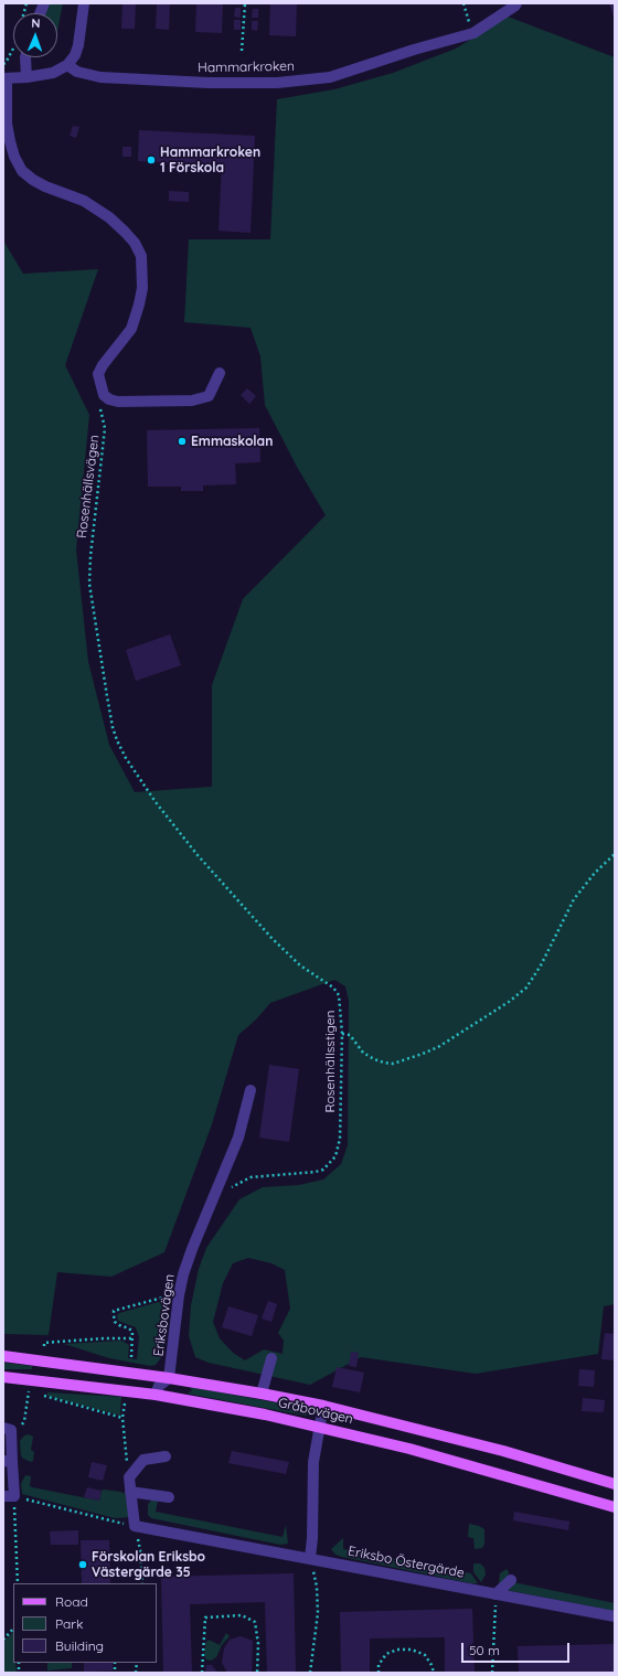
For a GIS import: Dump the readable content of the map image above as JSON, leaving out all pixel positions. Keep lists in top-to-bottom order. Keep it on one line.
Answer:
{"streets":{"main road":["Gråbovägen"],"street":["Hammarkroken","Eriksbovägen","Eriksbo Östergärde"],"path":["Rosenhällsvägen","Rosenhällsstigen"]},"crossings":[["Rosenhällsvägen","Rosenhällsstigen"],["Rosenhällsstigen","Eriksbovägen"],["Eriksbovägen","Gråbovägen"]],"places":["Hammarkroken 1 Förskola","Emmaskolan","Förskolan Eriksbo Västergärde 35"],"legend":["Road","Park","Building"],"scale_bar":"50 m","north":"top"}
